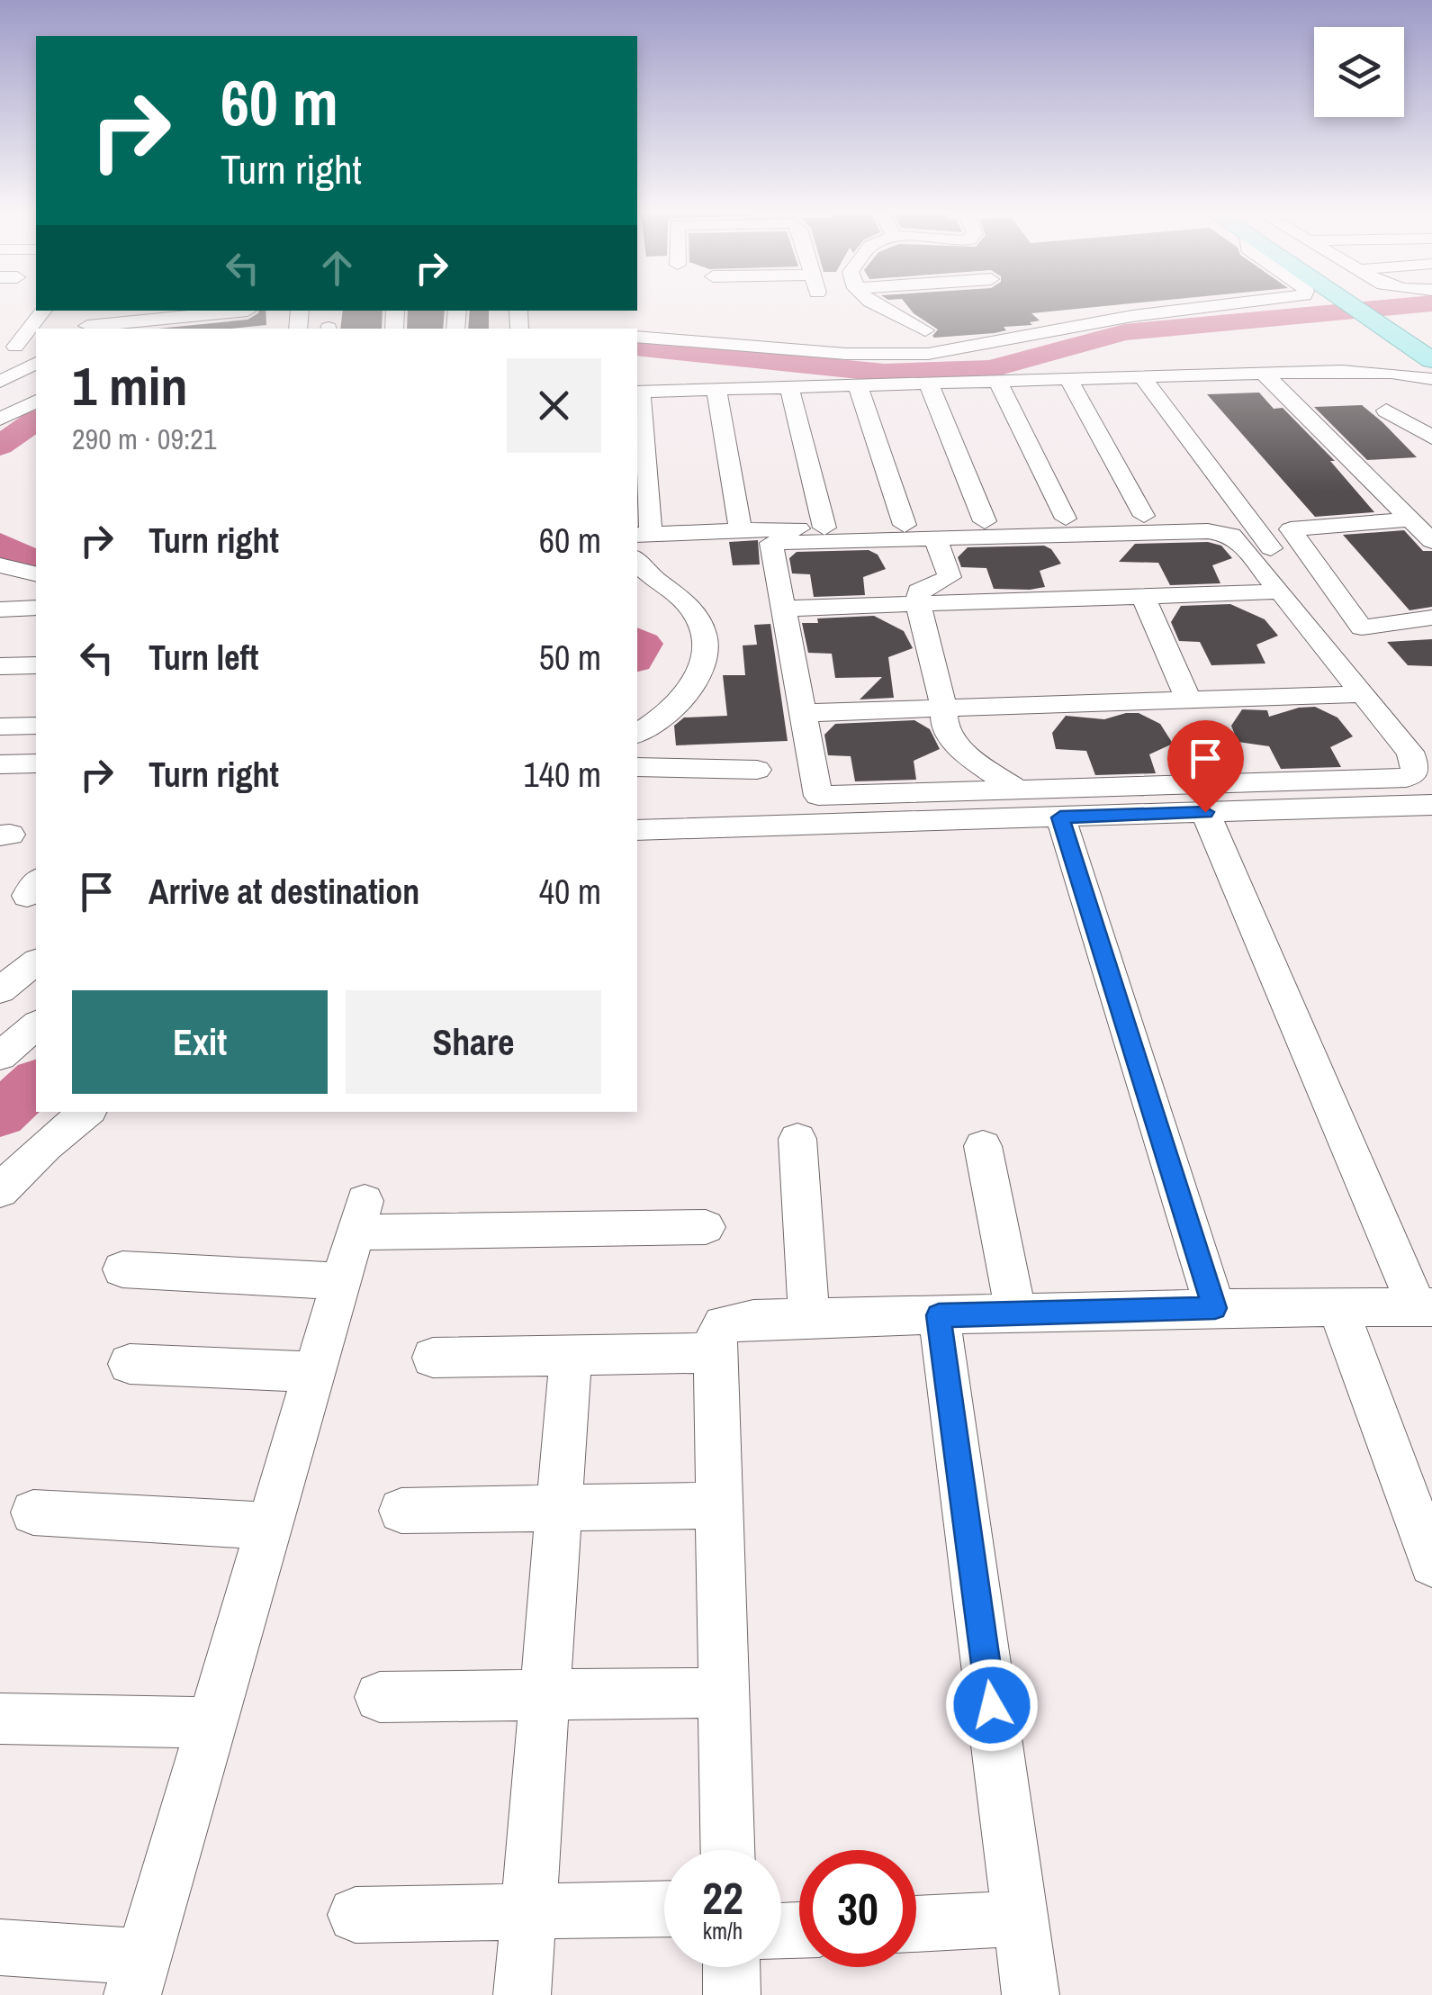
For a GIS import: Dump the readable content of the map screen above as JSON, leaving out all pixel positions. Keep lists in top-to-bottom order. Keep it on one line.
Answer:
{"page":{"turn":["60 m","Turn right"],"heading":["1 min","290 m · 09:21"],"list":[{"name":"Turn right","value":"60 m"},{"name":"Turn left","value":"50 m"},{"name":"Turn right","value":"140 m"},{"name":"Arrive at destination","value":"40 m"}],"buttons":["Exit","Share"],"speed":"22 km/h","limit":"30"}}
